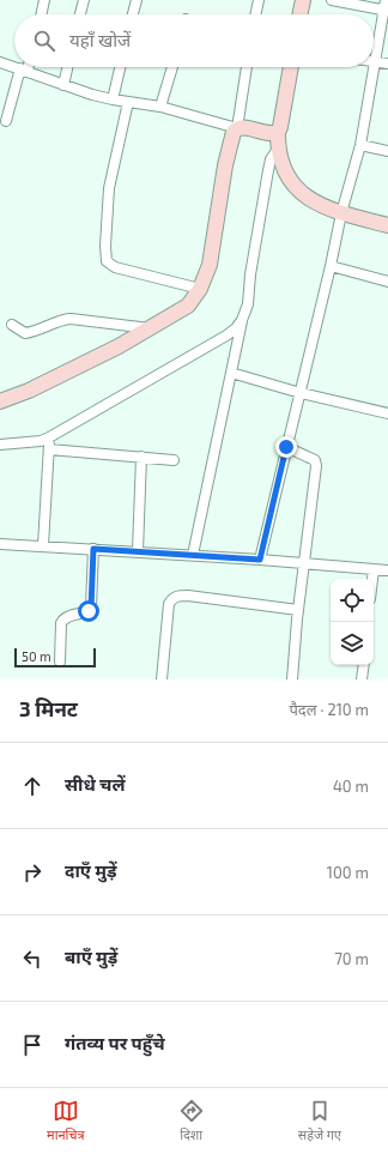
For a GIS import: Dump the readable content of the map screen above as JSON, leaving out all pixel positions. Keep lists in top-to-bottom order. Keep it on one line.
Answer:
{"scale_bar":"50 m","page":{"search":"यहाँ खोजें","scale":"50 m","heading":["3 मिनट","पैदल · 210 m"],"list":[["सीधे चलें","40 m"],["दाएँ मुड़ें","100 m"],["बाएँ मुड़ें","70 m"],"गंतव्य पर पहुँचे"],"nav":["मानचित्र","दिशा","सहेजे गए"]}}
